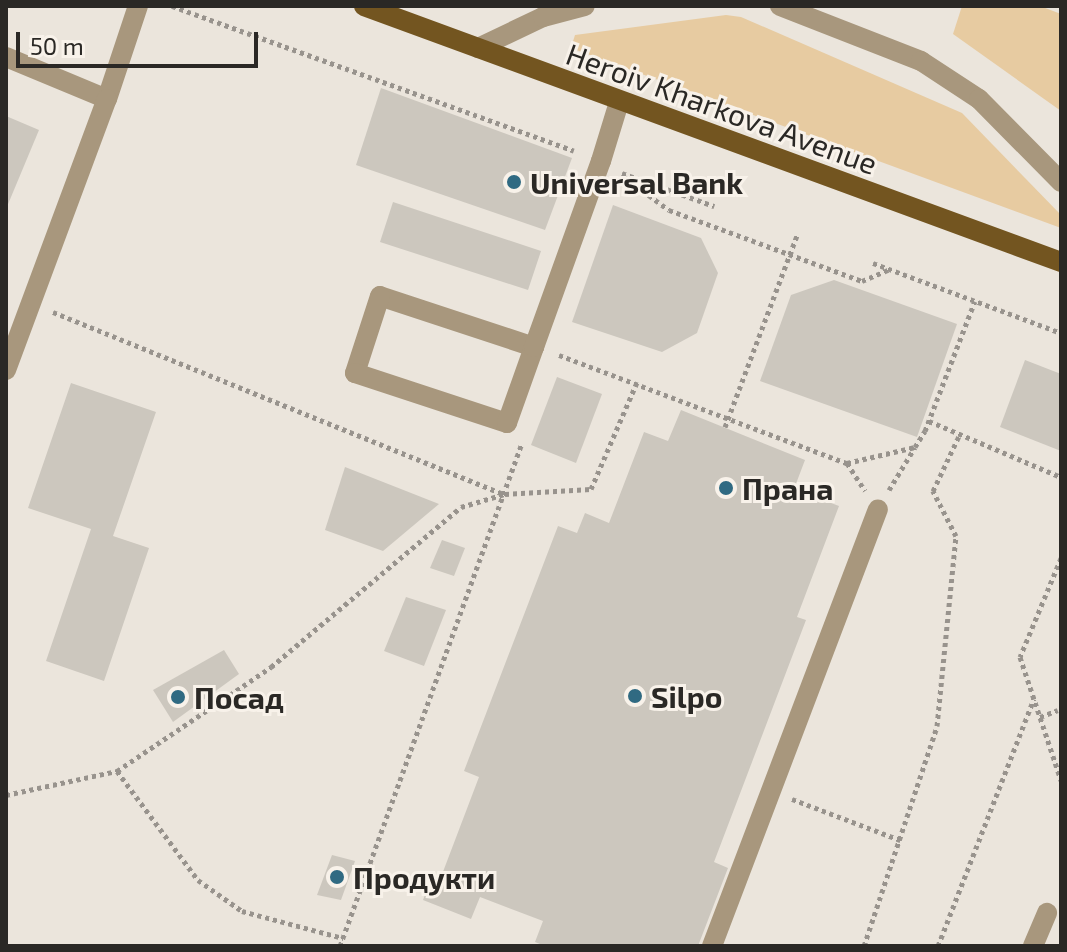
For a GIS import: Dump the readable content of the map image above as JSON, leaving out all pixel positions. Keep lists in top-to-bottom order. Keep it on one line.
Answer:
{"streets":{"main road":["Heroiv Kharkova Avenue"]},"places":["Universal Bank","Прана","Silpo","Посад","Продукти"],"scale_bar":"50 m"}
